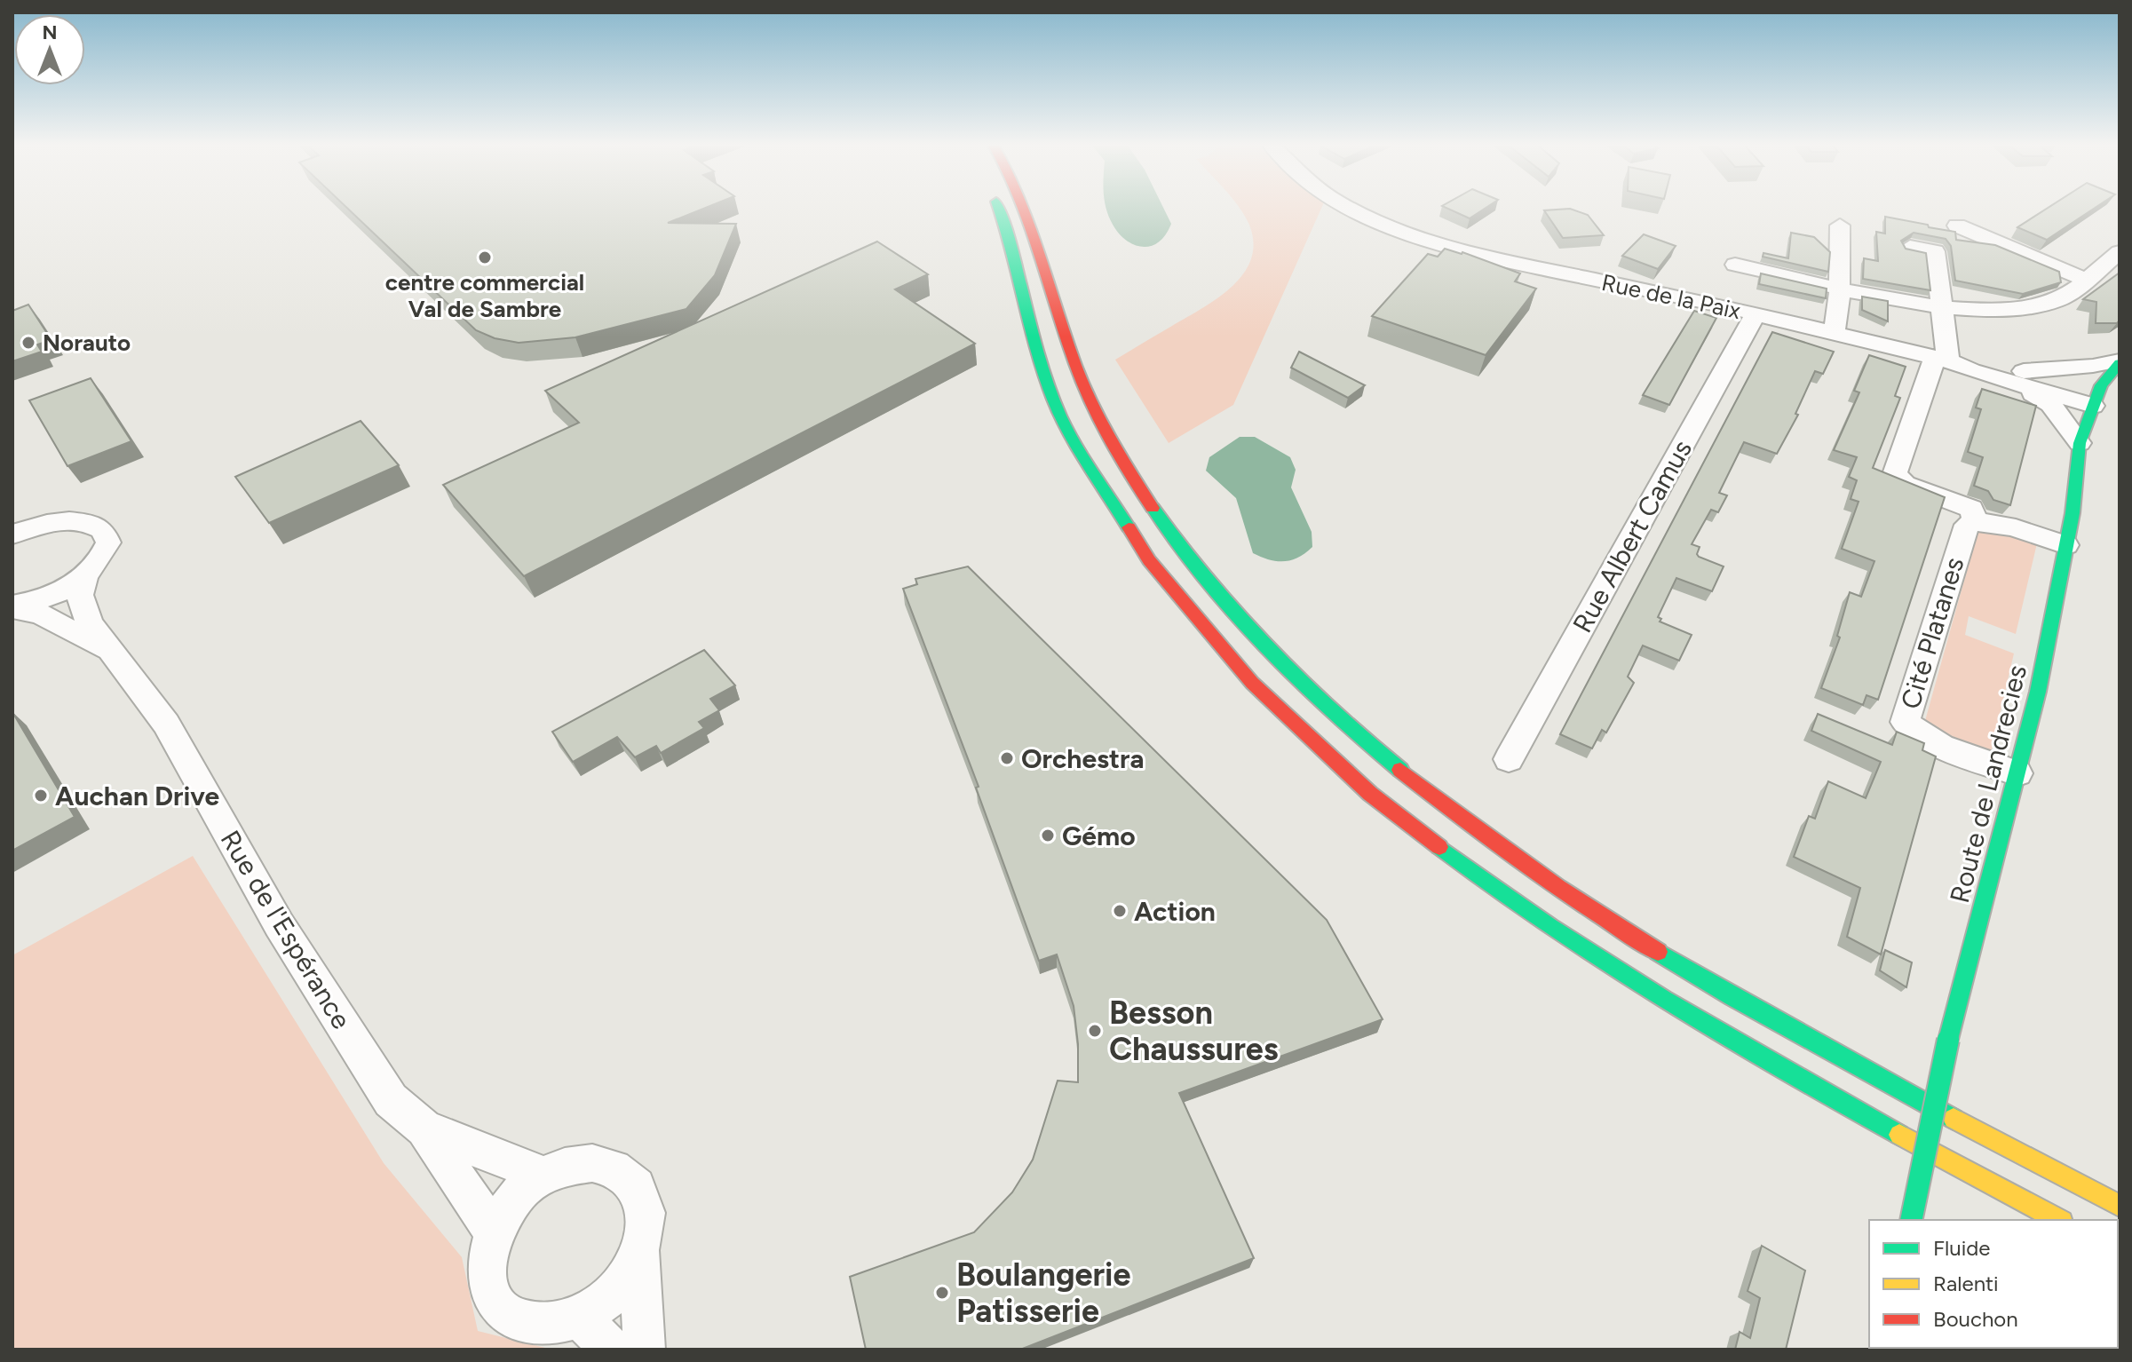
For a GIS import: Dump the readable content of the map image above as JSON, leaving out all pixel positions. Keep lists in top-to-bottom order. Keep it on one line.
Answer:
{"streets":{"main road":["Route de Landrecies"],"street":["Rue de la Paix","Rue Albert Camus","Cité Platanes","Rue de l'Espérance"]},"crossings":[["Rue de la Paix","Rue Albert Camus"],["Rue de la Paix","Route de Landrecies"],["Cité Platanes","Route de Landrecies"]],"places":["centre commercial Val de Sambre","Norauto","Orchestra","Auchan Drive","Gémo","Action","Besson Chaussures","Boulangerie Patisserie"],"legend":["Fluide","Ralenti","Bouchon"],"north":"top"}
